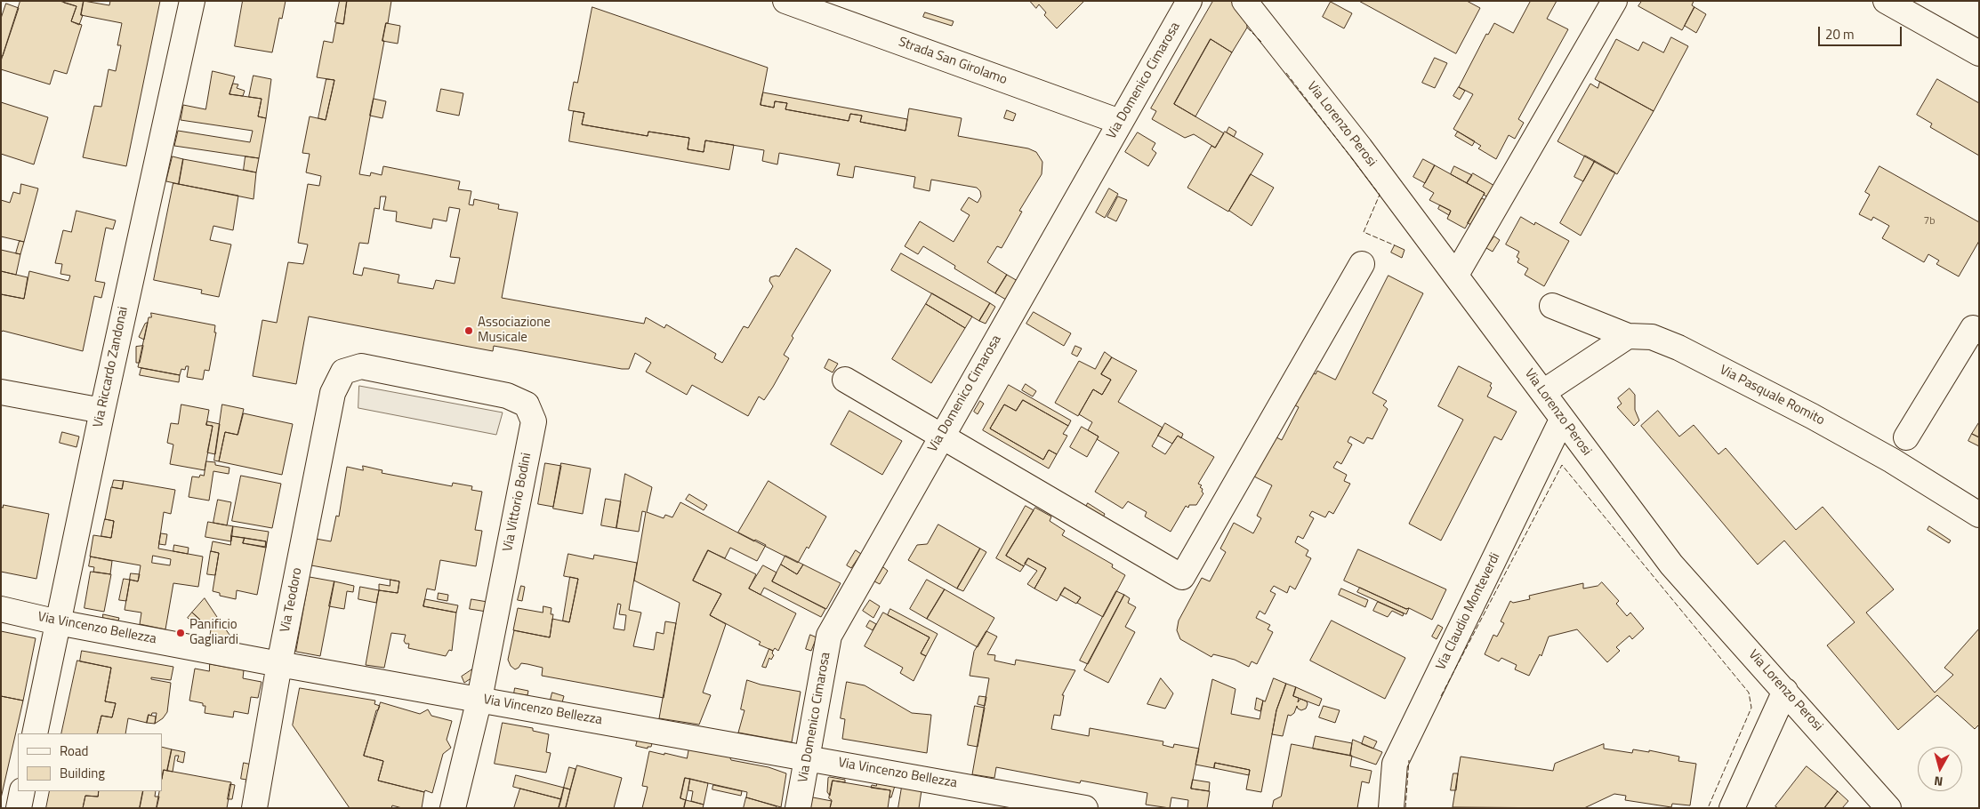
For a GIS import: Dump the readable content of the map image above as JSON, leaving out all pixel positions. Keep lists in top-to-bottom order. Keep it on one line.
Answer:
{"streets":{"street":["Strada San Girolamo","Via Domenico Cimarosa","Via Lorenzo Perosi","Via Riccardo Zandonai","Via Pasquale Romito","Via Vittorio Bodini","Via Teodoro","Via Claudio Monteverdi","Via Vincenzo Bellezza"]},"crossings":[["Strada San Girolamo","Via Domenico Cimarosa"],["Via Domenico Cimarosa","Via Vincenzo Bellezza"],["Via Lorenzo Perosi","Via Claudio Monteverdi"],["Via Riccardo Zandonai","Via Vincenzo Bellezza"],["Via Vittorio Bodini","Via Teodoro"],["Via Vittorio Bodini","Via Vincenzo Bellezza"],["Via Teodoro","Via Vincenzo Bellezza"]],"places":["Associazione Musicale","Panificio Gagliardi"],"house_numbers":["7b"],"legend":["Road","Building"],"scale_bar":"20 m","north":"bottom"}
